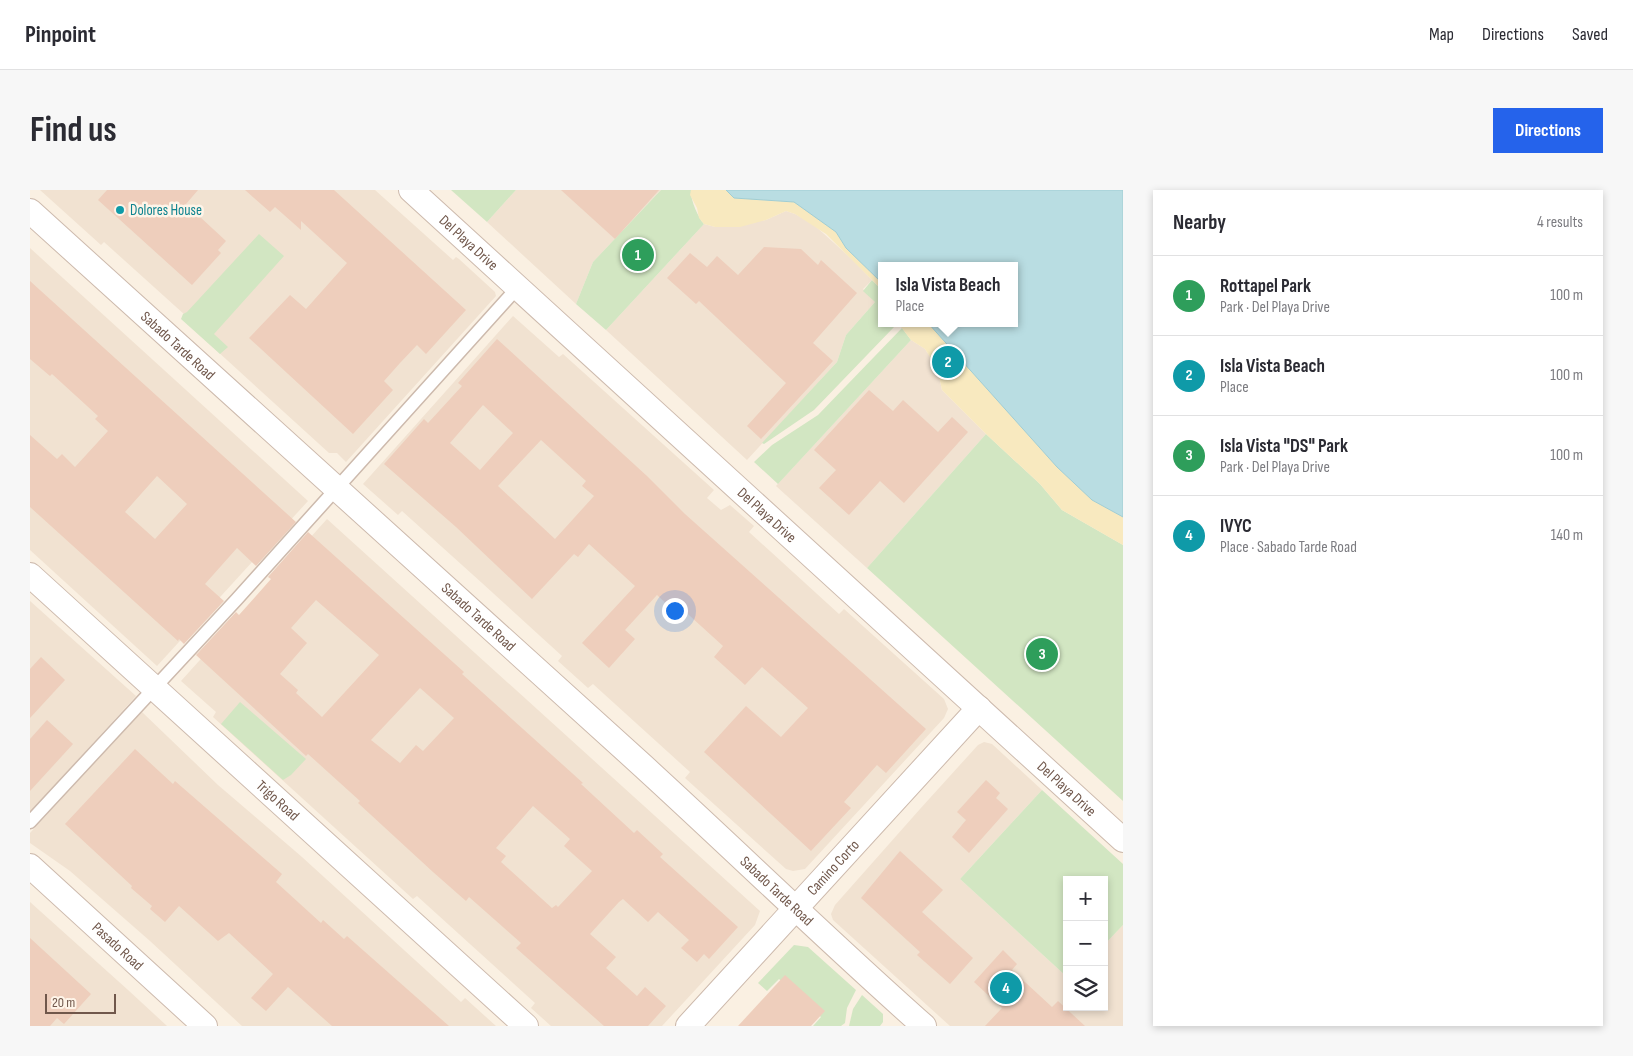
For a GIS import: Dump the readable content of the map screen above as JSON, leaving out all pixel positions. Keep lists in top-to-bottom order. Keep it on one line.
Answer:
{"streets":{"street":["Del Playa Drive","Sabado Tarde Road","Trigo Road","Camino Corto","Pasado Road"]},"crossings":[["Del Playa Drive","Camino Corto"],["Sabado Tarde Road","Camino Corto"]],"places":["Dolores House"],"scale_bar":"20 m","page":{"header":"Pinpoint","nav":["Map","Directions","Saved"],"buttons":"Directions","title":"Find us","heading":["Nearby","4 results"],"pins":["1","2","3","4"],"list":[{"mark":"1","name":"Rottapel Park","note":"Park · Del Playa Drive","value":"100 m"},{"mark":"2","name":"Isla Vista Beach","note":"Place","value":"100 m"},{"mark":"3","name":"Isla Vista \"DS\" Park","note":"Park · Del Playa Drive","value":"100 m"},{"mark":"4","name":"IVYC","note":"Place · Sabado Tarde Road","value":"140 m"}],"popup":["Isla Vista Beach","Place"],"map_buttons":["+","−"],"scale":"20 m"}}
